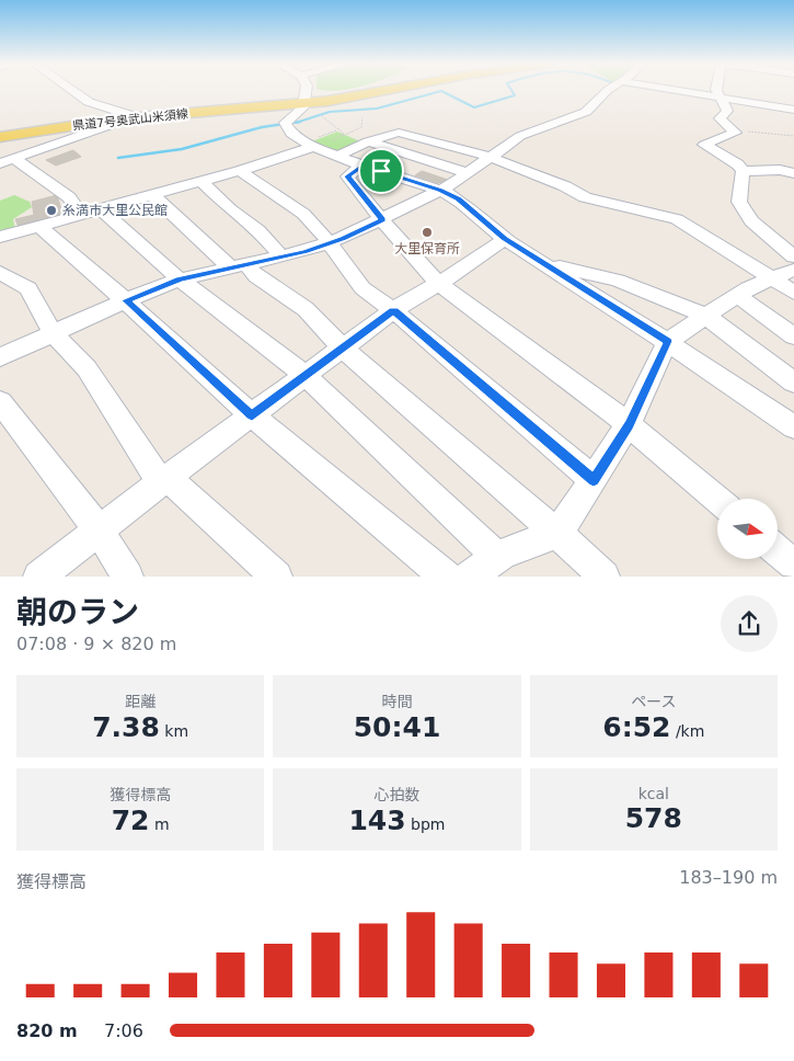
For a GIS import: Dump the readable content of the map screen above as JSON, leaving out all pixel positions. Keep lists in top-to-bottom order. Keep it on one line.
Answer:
{"streets":{"main road":["県道7号奥武山米須線"]},"places":["糸満市大里公民館","大里保育所"],"north":"right","page":{"heading":["朝のラン","07:08 · 9 × 820 m"],"stats":[["距離","7.38 km"],["時間","50:41"],["ペース","6:52 /km"],["獲得標高","72 m"],["心拍数","143 bpm"],["kcal","578"]],"chart":["獲得標高","183–190 m"],"list":[{"name":"820 m","note":"7:06"}]}}
